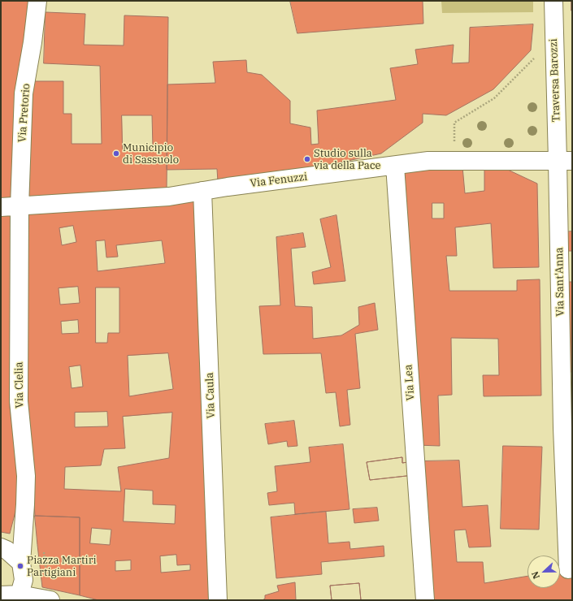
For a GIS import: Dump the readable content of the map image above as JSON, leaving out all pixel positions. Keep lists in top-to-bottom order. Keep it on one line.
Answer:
{"streets":{"street":["Traversa Barozzi","Via Pretorio","Via Fenuzzi","Via Sant'Anna","Via Lea","Via Clelia","Via Caula"]},"crossings":[["Traversa Barozzi","Via Fenuzzi"],["Traversa Barozzi","Via Sant'Anna"],["Via Pretorio","Via Fenuzzi"],["Via Pretorio","Via Clelia"],["Via Fenuzzi","Via Sant'Anna"],["Via Fenuzzi","Via Lea"],["Via Fenuzzi","Via Clelia"],["Via Fenuzzi","Via Caula"]],"places":["Municipio di Sassuolo","Studio sulla via della Pace","Piazza Martiri Partigiani"],"north":"left"}
